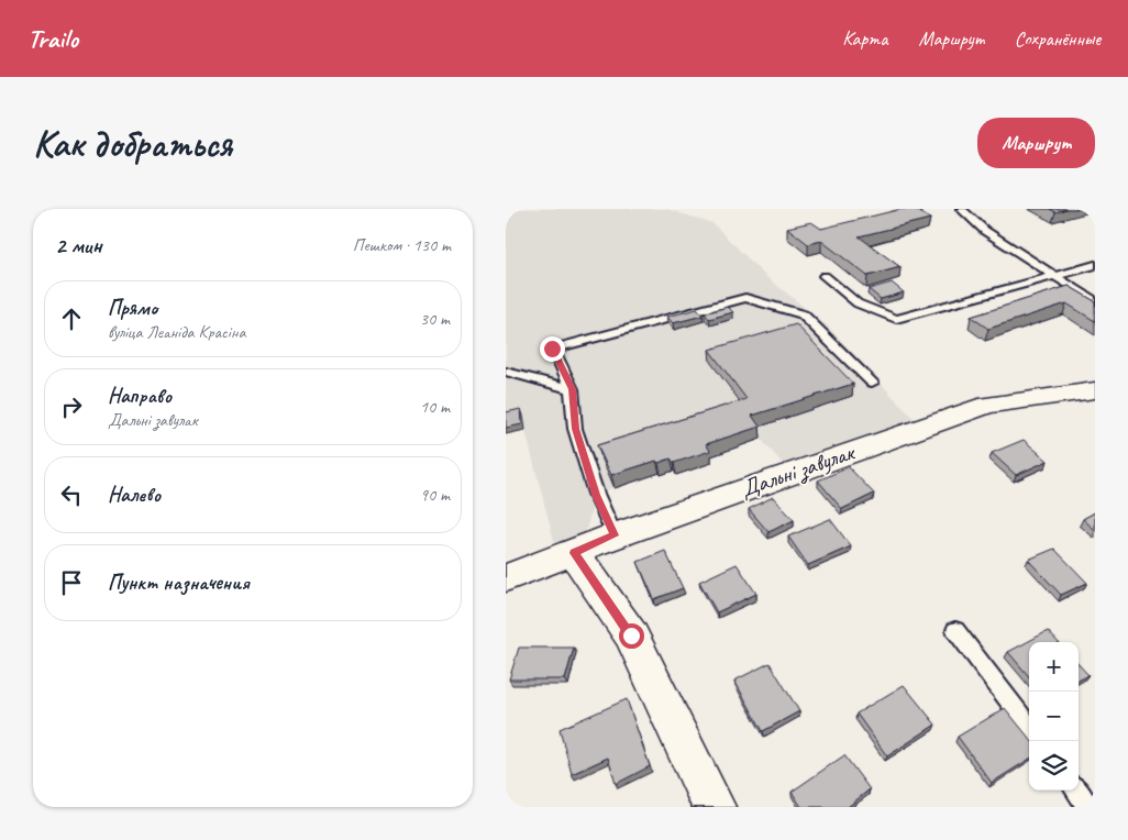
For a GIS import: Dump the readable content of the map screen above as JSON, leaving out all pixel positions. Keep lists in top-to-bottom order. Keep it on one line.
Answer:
{"streets":{"street":["Дальні завулак"]},"page":{"header":"Trailo","nav":["Карта","Маршрут","Сохранённые"],"buttons":"Маршрут","title":"Как добраться","heading":["2 мин","Пешком · 130 m"],"list":[["Прямо","вуліца Леаніда Красіна","30 m"],["Направо","Дальні завулак","10 m"],["Налево","90 m"],"Пункт назначения"],"map_buttons":["+","−"]}}
